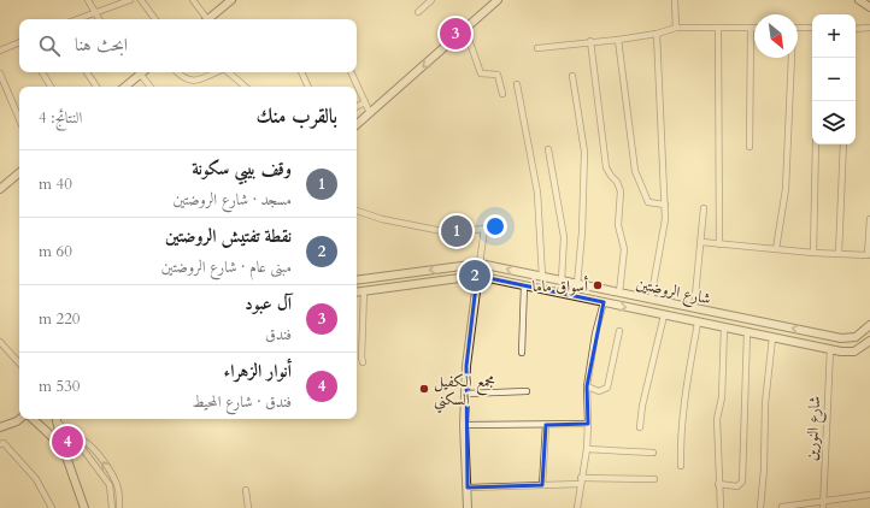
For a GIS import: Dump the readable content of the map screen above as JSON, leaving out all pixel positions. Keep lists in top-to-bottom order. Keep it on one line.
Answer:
{"streets":{"main road":["شارع الروضتين"],"street":["شارع النورين"]},"crossings":[["شارع الروضتين","شارع النورين"]],"places":["أسواق ماما","مجمع الكفيل السكني"],"north":"bottom right","page":{"map_buttons":["+","−"],"pins":["3","1","2","4"],"search":"ابحث هنا","heading":["بالقرب منك","النتائج: 4"],"list":[{"mark":"1","name":"وقف بيبي سكونة","note":"مسجد · شارع الروضتين","value":"40 m"},{"mark":"2","name":"نقطة تفتيش الروضتين","note":"مبنى عام · شارع الروضتين","value":"60 m"},{"mark":"3","name":"آل عبود","note":"فندق","value":"220 m"},{"mark":"4","name":"أنوار الزهراء","note":"فندق · شارع المحيط","value":"530 m"}]}}
